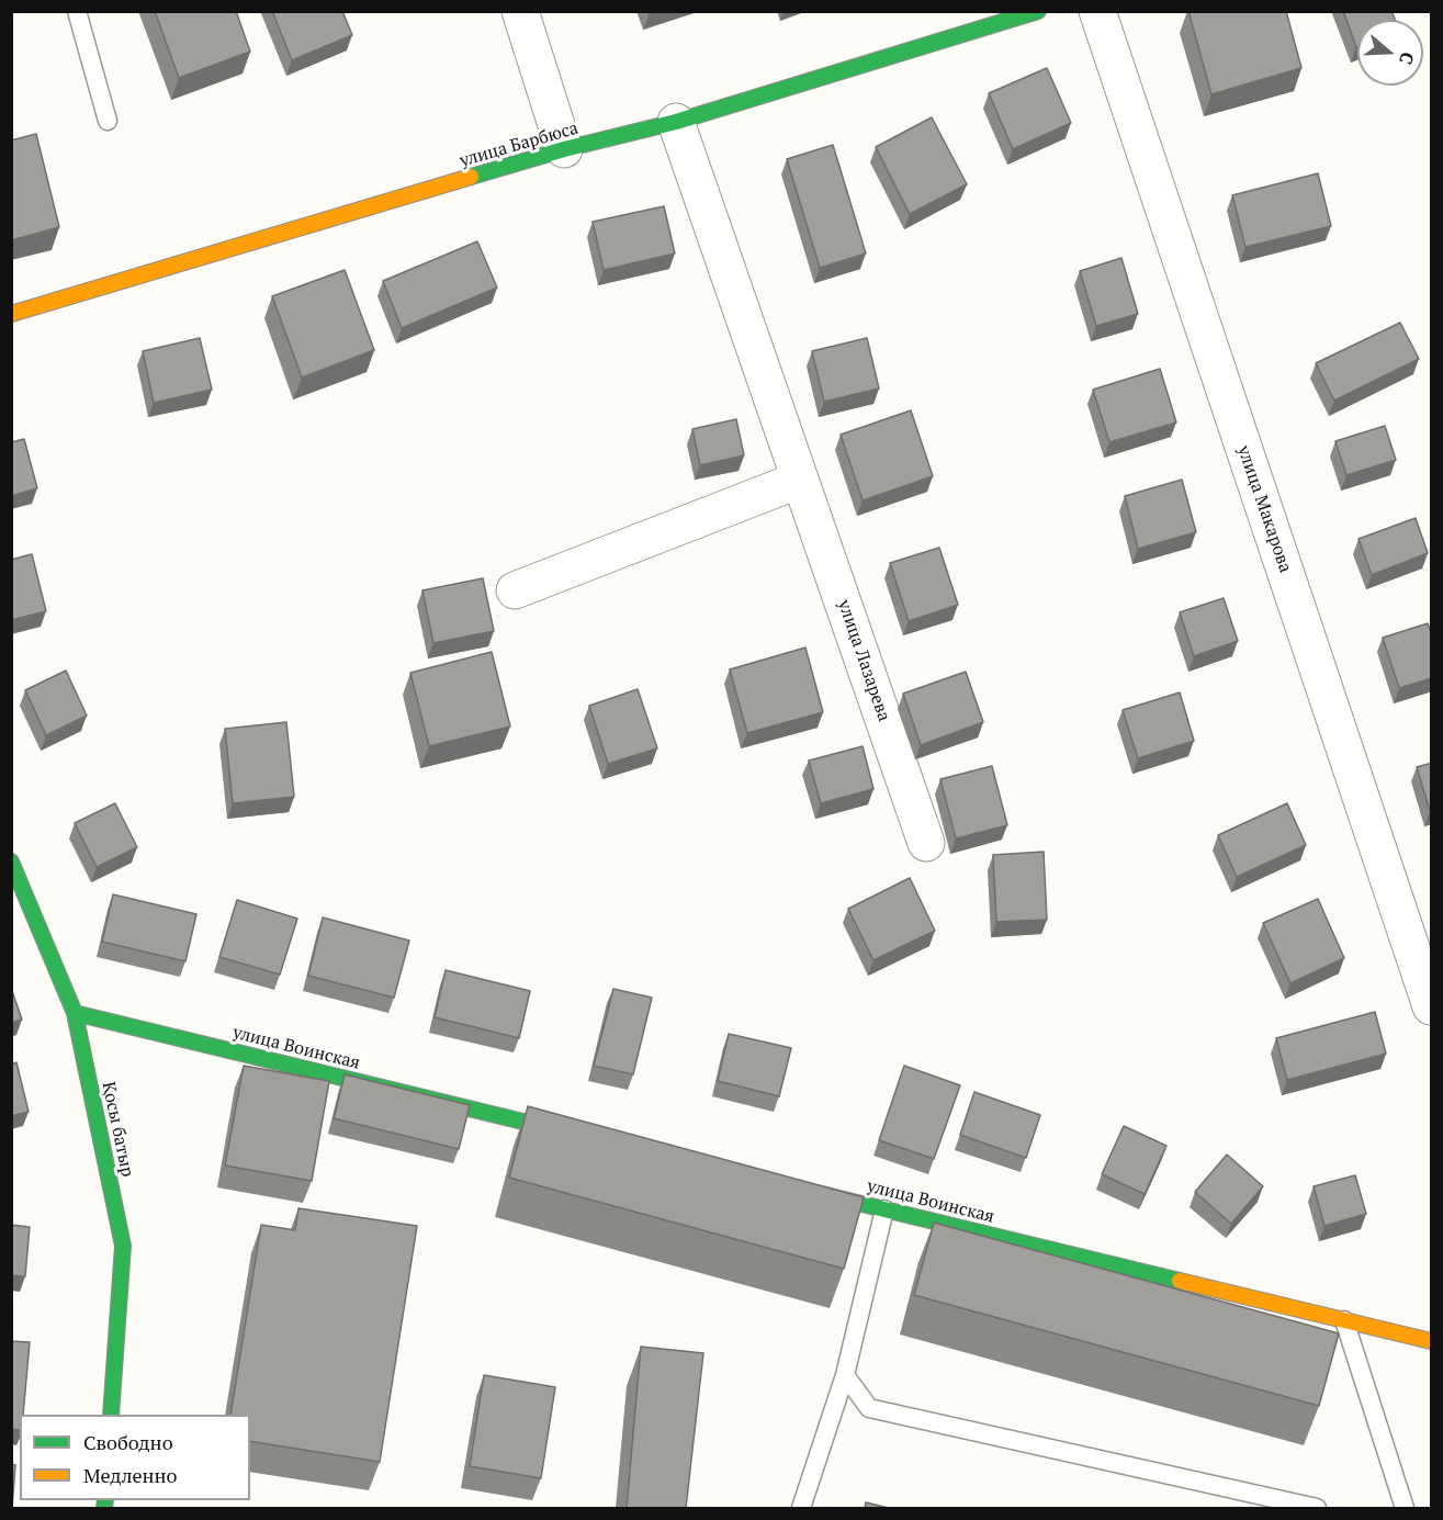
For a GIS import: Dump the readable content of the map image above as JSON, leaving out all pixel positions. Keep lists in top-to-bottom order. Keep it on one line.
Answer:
{"streets":{"street":["улица Барбюса","улица Макарова","улица Лазарева","улица Воинская","Қосы батыр"]},"crossings":[["улица Барбюса","улица Лазарева"],["улица Воинская","Қосы батыр"]],"legend":["Свободно","Медленно"],"north":"right"}
